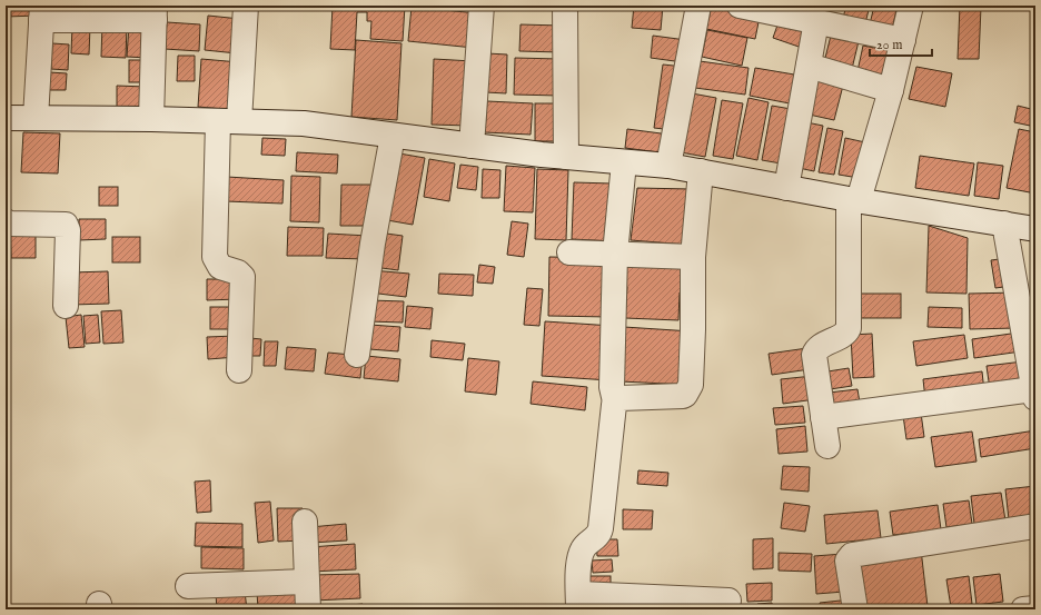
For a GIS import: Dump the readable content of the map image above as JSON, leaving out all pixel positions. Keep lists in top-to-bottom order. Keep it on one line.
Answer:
{"scale_bar":"20 m"}
